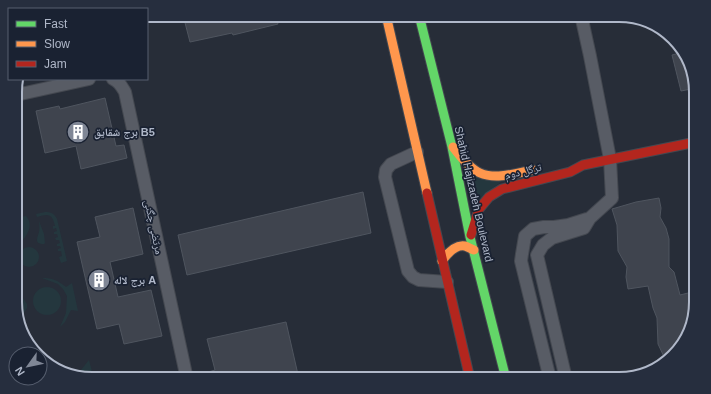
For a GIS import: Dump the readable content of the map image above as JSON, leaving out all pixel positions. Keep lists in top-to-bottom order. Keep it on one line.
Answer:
{"streets":{"main road":["ترگل دوم","Shahid Hajizadeh Boulevard"],"street":["مرتضی چگنی"]},"crossings":[["ترگل دوم","Shahid Hajizadeh Boulevard"]],"places":{"building":["برج شقایق B5","برج لاله A"]},"legend":["Fast","Slow","Jam"],"north":"bottom left"}
